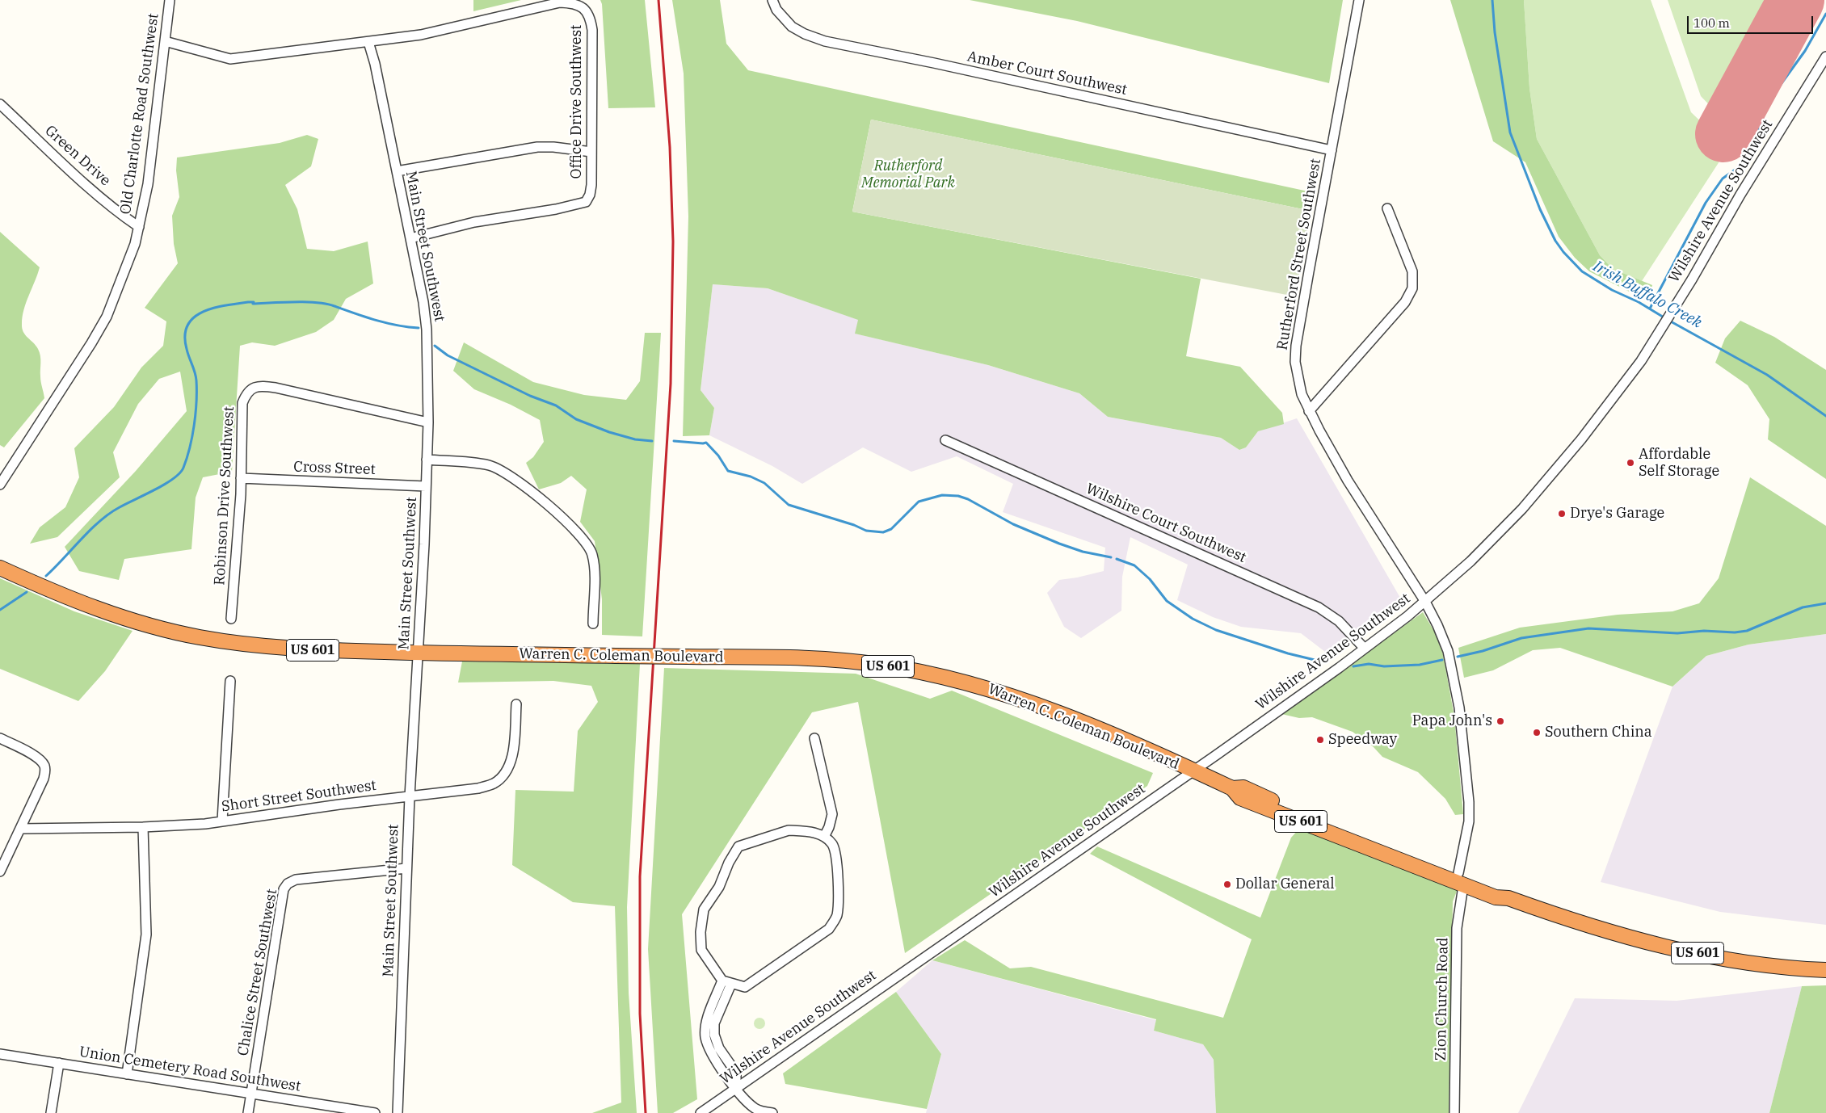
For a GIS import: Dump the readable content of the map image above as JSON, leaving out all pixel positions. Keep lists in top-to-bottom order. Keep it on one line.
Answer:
{"streets":{"highway":["US 601","Warren C. Coleman Boulevard"],"street":["Amber Court Southwest","Office Drive Southwest","Old Charlotte Road Southwest","Green Drive","Wilshire Avenue Southwest","Main Street Southwest","Rutherford Street Southwest","Cross Street","Robinson Drive Southwest","Wilshire Court Southwest","Short Street Southwest","Chalice Street Southwest","Zion Church Road","Union Cemetery Road Southwest"]},"crossings":[["Amber Court Southwest","Rutherford Street Southwest"],["Office Drive Southwest","Old Charlotte Road Southwest"],["Office Drive Southwest","Main Street Southwest"],["Old Charlotte Road Southwest","Green Drive"],["Wilshire Avenue Southwest","Rutherford Street Southwest"],["Wilshire Avenue Southwest","Wilshire Court Southwest"],["Wilshire Avenue Southwest","Warren C. Coleman Boulevard"],["Wilshire Avenue Southwest","Zion Church Road"],["Main Street Southwest","Cross Street"],["Main Street Southwest","Robinson Drive Southwest"],["Main Street Southwest","Warren C. Coleman Boulevard"],["Main Street Southwest","Short Street Southwest"],["Main Street Southwest","Chalice Street Southwest"],["Rutherford Street Southwest","Zion Church Road"],["Cross Street","Robinson Drive Southwest"],["Warren C. Coleman Boulevard","Zion Church Road"],["Chalice Street Southwest","Union Cemetery Road Southwest"]],"water":["Irish Buffalo Creek"],"parks":["Rutherford Memorial Park"],"places":["Affordable Self Storage","Drye's Garage","Papa John's","Southern China","Speedway","Dollar General"],"scale_bar":"100 m"}
